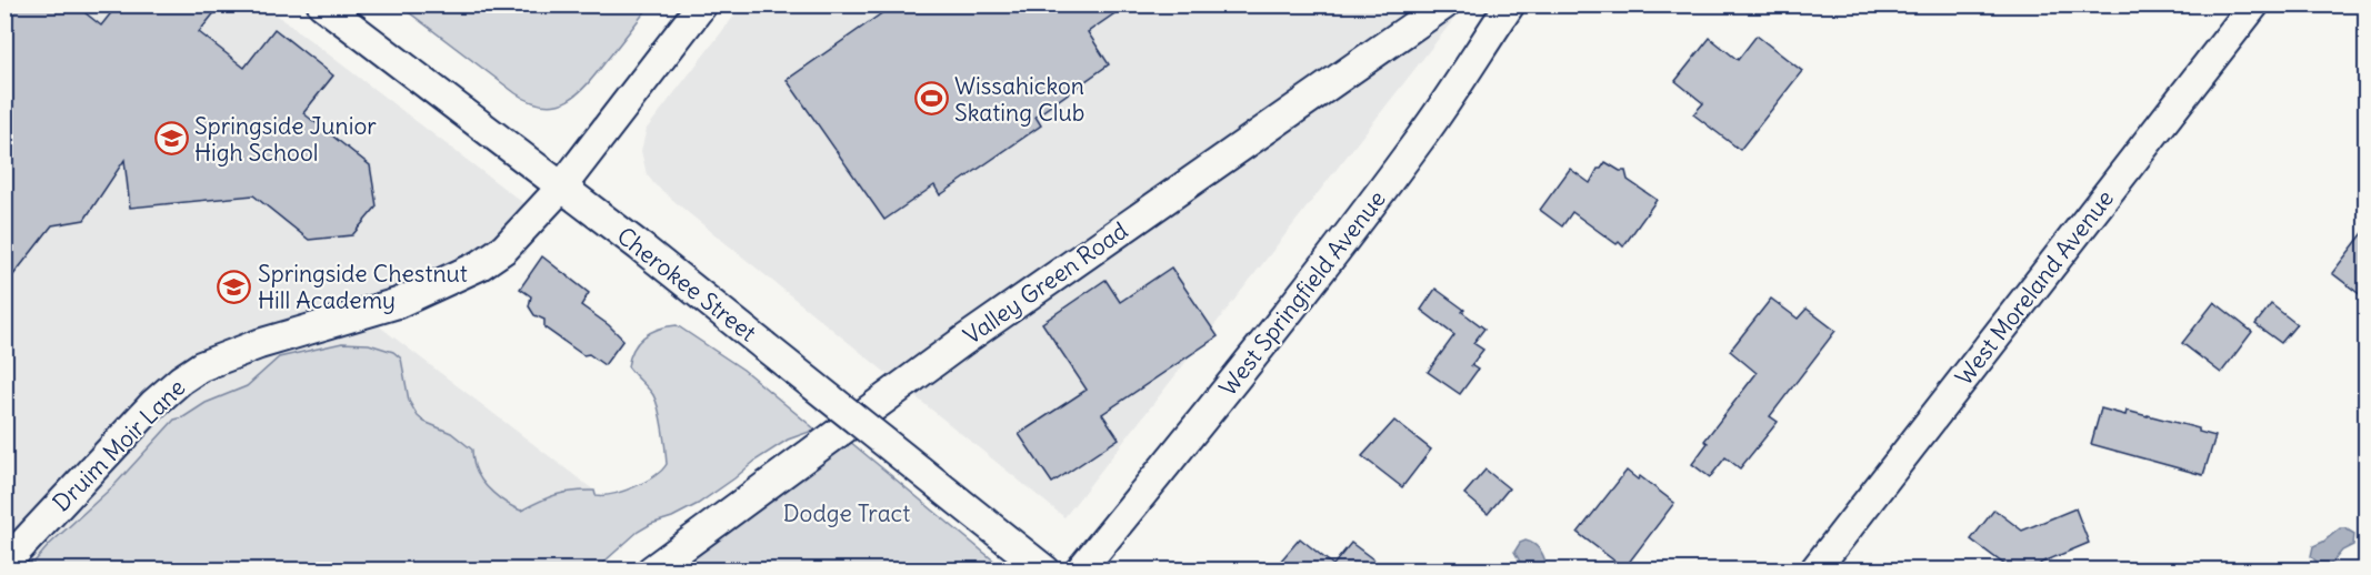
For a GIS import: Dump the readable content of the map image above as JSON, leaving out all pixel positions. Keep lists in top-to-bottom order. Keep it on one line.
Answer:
{"streets":{"street":["Valley Green Road","Cherokee Street","West Moreland Avenue","West Springfield Avenue","Druim Moir Lane"]},"crossings":[["Cherokee Street","Druim Moir Lane"]],"parks":["Dodge Tract"],"places":{"sports":["Wissahickon Skating Club"],"school or university":["Springside Junior High School","Springside Chestnut Hill Academy"]}}
